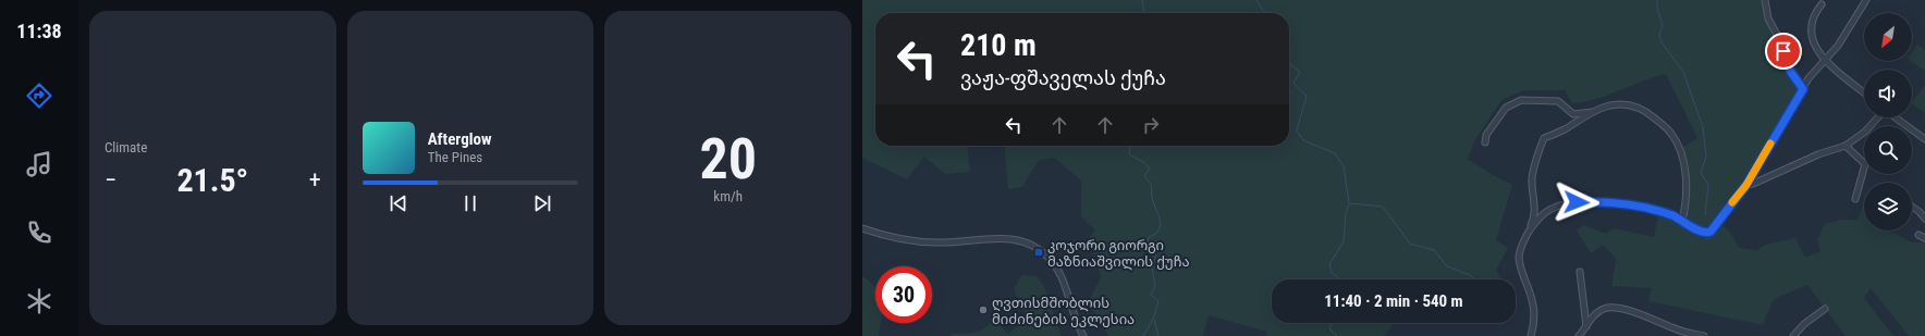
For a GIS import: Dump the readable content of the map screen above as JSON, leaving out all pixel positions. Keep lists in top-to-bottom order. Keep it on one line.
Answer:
{"places":{"transit":["კოჯორი გიორგი მაზნიაშვილის ქუჩა"],"other":["ღვთისმშობლის მიძინების ეკლესია"]},"north":"bottom left","page":{"tabs":"11:38","tile":["Climate",["20","km/h"]],"turn":["210 m","ვაჟა-ფშაველას ქუჩა"],"song":["Afterglow","The Pines"],"heat":["−","21.5°","+"],"limit":"30","trip":"11:40 · 2 min · 540 m"}}
